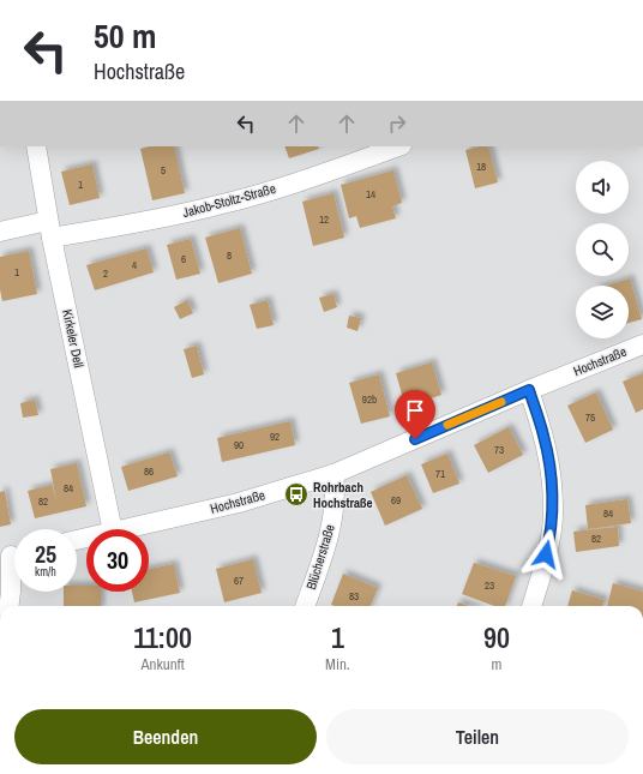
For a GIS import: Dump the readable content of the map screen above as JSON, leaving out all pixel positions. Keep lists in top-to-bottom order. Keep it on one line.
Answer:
{"streets":{"street":["Jakob-Stoltz-Straße","Kirkeler Dell","Hochstraße","Blücherstraße"]},"crossings":[["Jakob-Stoltz-Straße","Kirkeler Dell"],["Hochstraße","Blücherstraße"]],"places":{"bus stop":["Rohrbach Hochstraße"]},"house_numbers":["18","5","1","14","12","8","6","4","1","2","92b","75","92","90","73","86","71","84","69","82","84","82","67","23","83"],"page":{"turn":["50 m","Hochstraße"],"speed":"25 km/h","limit":"30","eta":["11:00","Ankunft","1","Min.","90","m"],"buttons":["Beenden","Teilen"]}}
